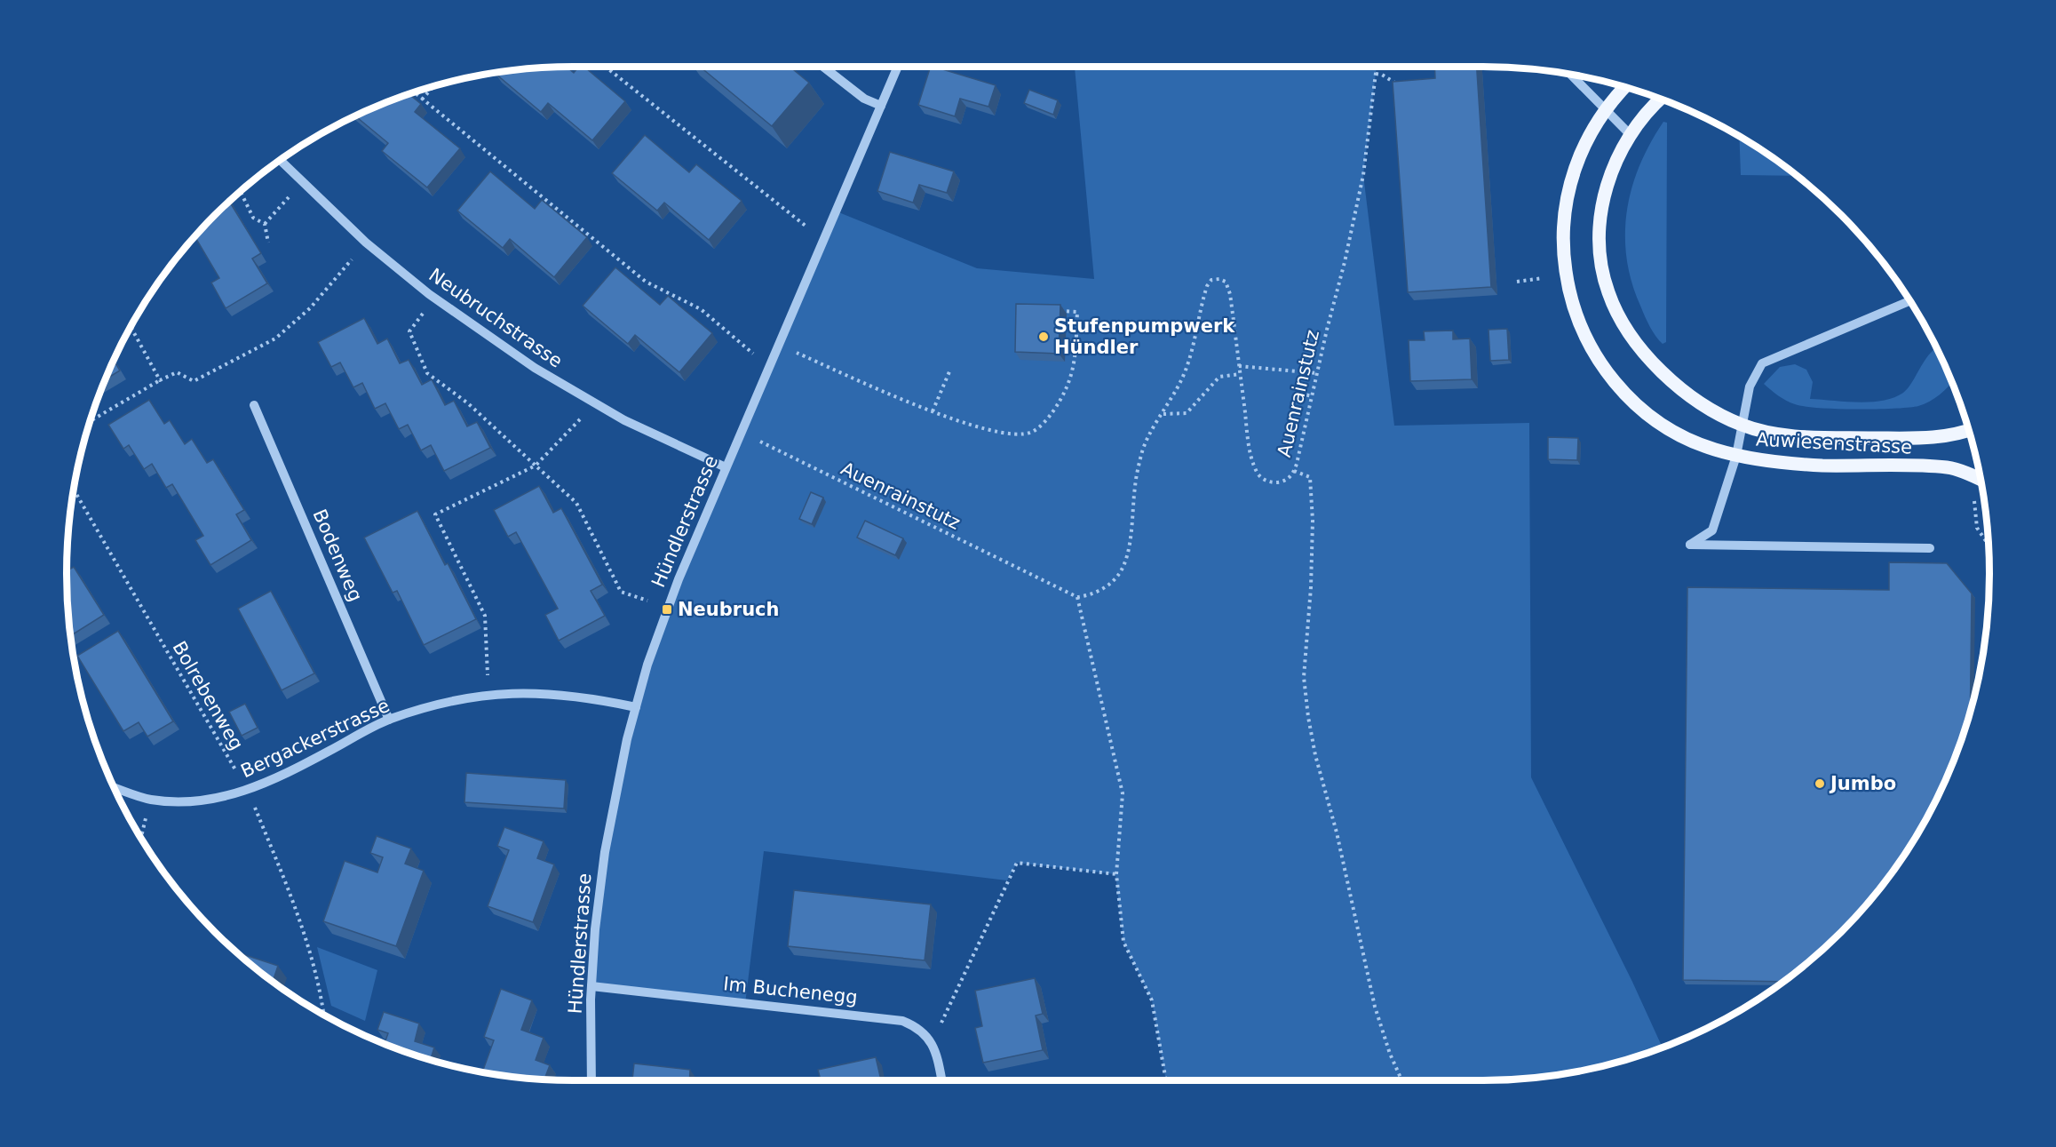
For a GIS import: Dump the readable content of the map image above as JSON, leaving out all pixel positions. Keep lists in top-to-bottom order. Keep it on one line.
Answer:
{"streets":{"main road":["Auwiesenstrasse"],"street":["Neubruchstrasse","Hündlerstrasse","Bodenweg","Bergackerstrasse","Im Buchenegg"],"path":["Auenrainstutz","Bolrebenweg"]},"crossings":[["Neubruchstrasse","Hündlerstrasse"],["Hündlerstrasse","Bergackerstrasse"],["Hündlerstrasse","Im Buchenegg"],["Bodenweg","Bergackerstrasse"],["Bolrebenweg","Bergackerstrasse"]],"places":{"other":["Stufenpumpwerk Hündler","Jumbo"],"transit":["Neubruch"]}}
